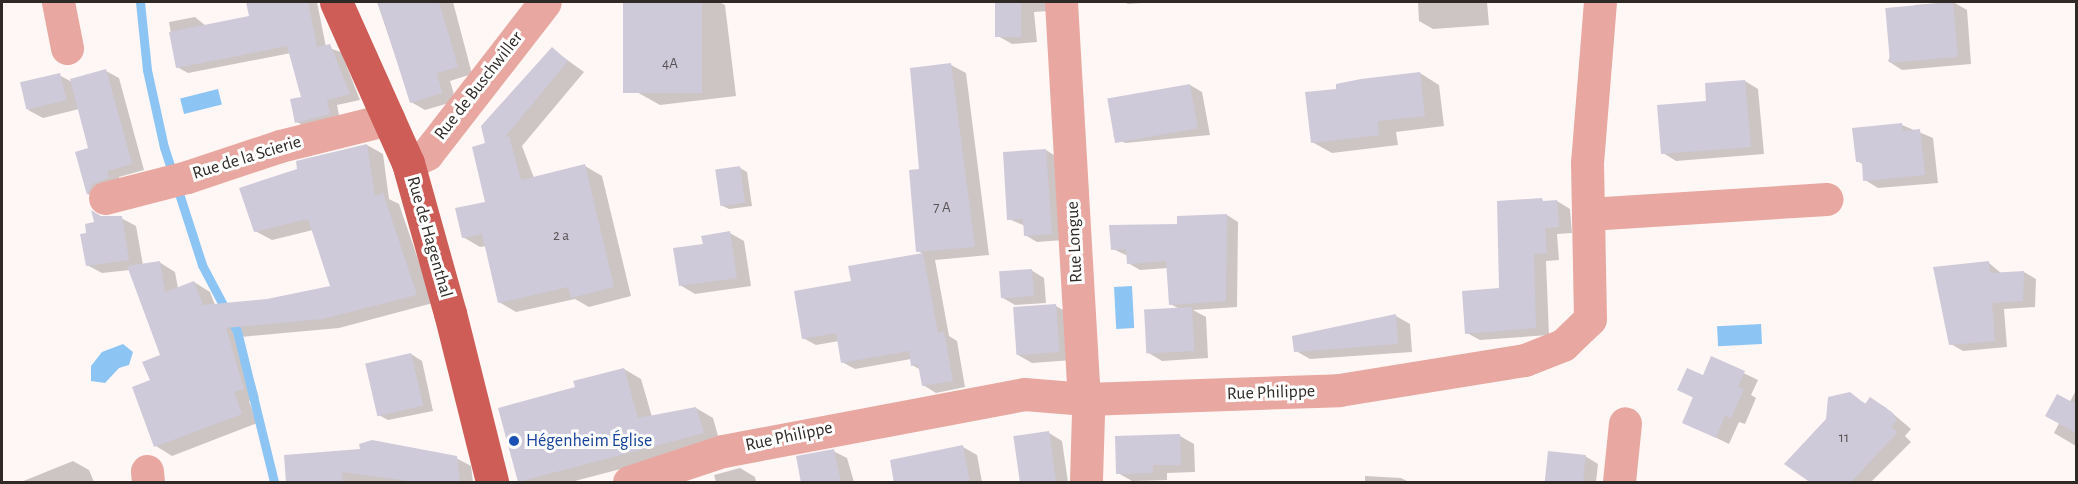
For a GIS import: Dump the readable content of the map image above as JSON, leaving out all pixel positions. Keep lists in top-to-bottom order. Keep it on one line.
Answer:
{"streets":{"main road":["Rue de Hagenthal"],"street":["Rue de Buschwiller","Rue de la Scierie","Rue Longue","Rue Philippe"]},"crossings":[["Rue de Buschwiller","Rue de Hagenthal"],["Rue de la Scierie","Rue de Hagenthal"],["Rue Longue","Rue Philippe"]],"places":["Hégenheim Église"],"house_numbers":["4A","7 A","2 a","11"]}
